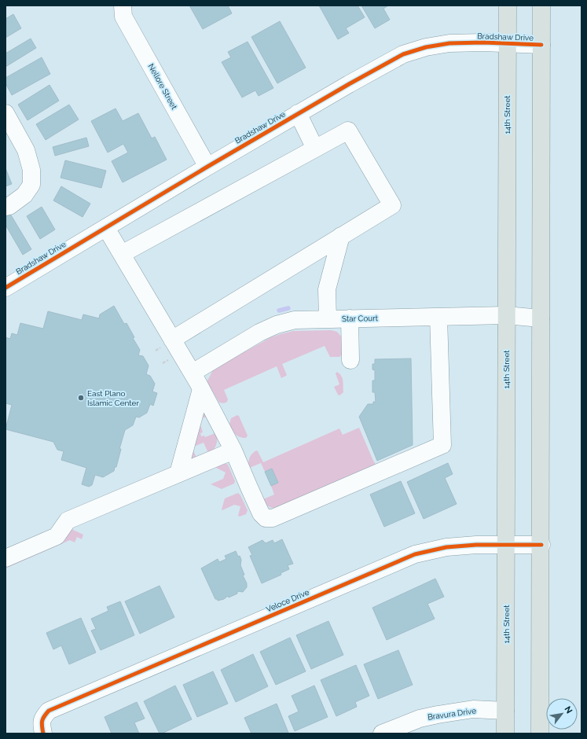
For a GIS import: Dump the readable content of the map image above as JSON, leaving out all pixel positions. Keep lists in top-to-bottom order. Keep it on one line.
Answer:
{"streets":{"main road":["14th Street"],"street":["Bradshaw Drive","Nellore Street","Star Court","Veloce Drive","Bravura Drive"]},"crossings":[["Bradshaw Drive","Nellore Street"],["Bradshaw Drive","14th Street"],["14th Street","Star Court"],["14th Street","Veloce Drive"],["14th Street","Bravura Drive"]],"places":["East Plano Islamic Center"],"north":"top right"}
